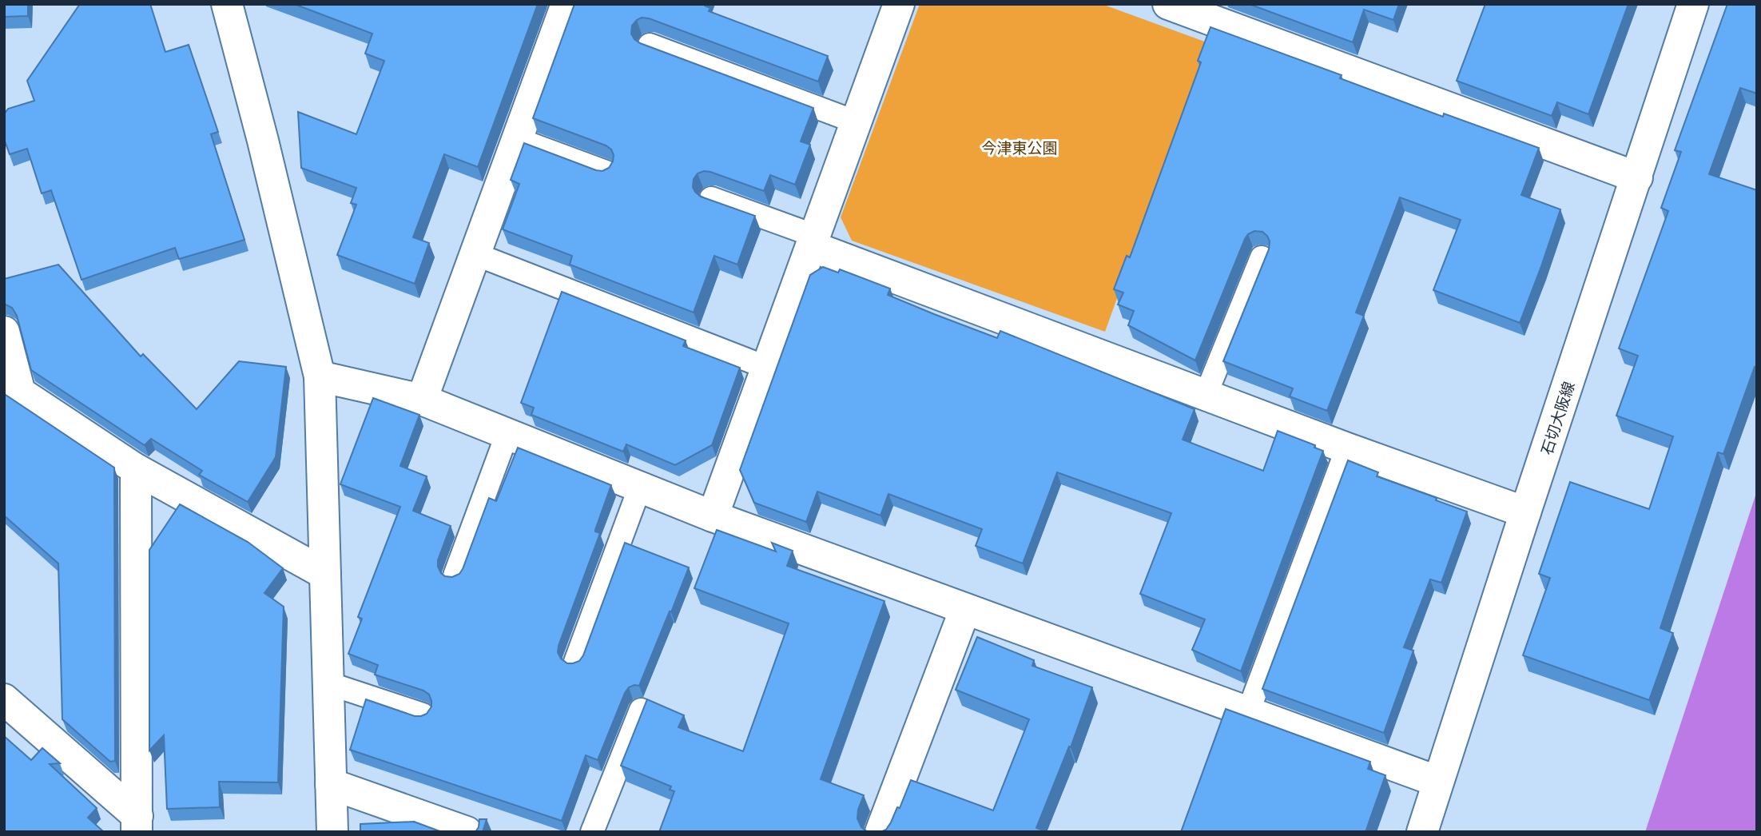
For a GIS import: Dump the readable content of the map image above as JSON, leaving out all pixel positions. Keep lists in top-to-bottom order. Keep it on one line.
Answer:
{"streets":{"street":["石切大阪線"]},"parks":["今津東公園"]}
